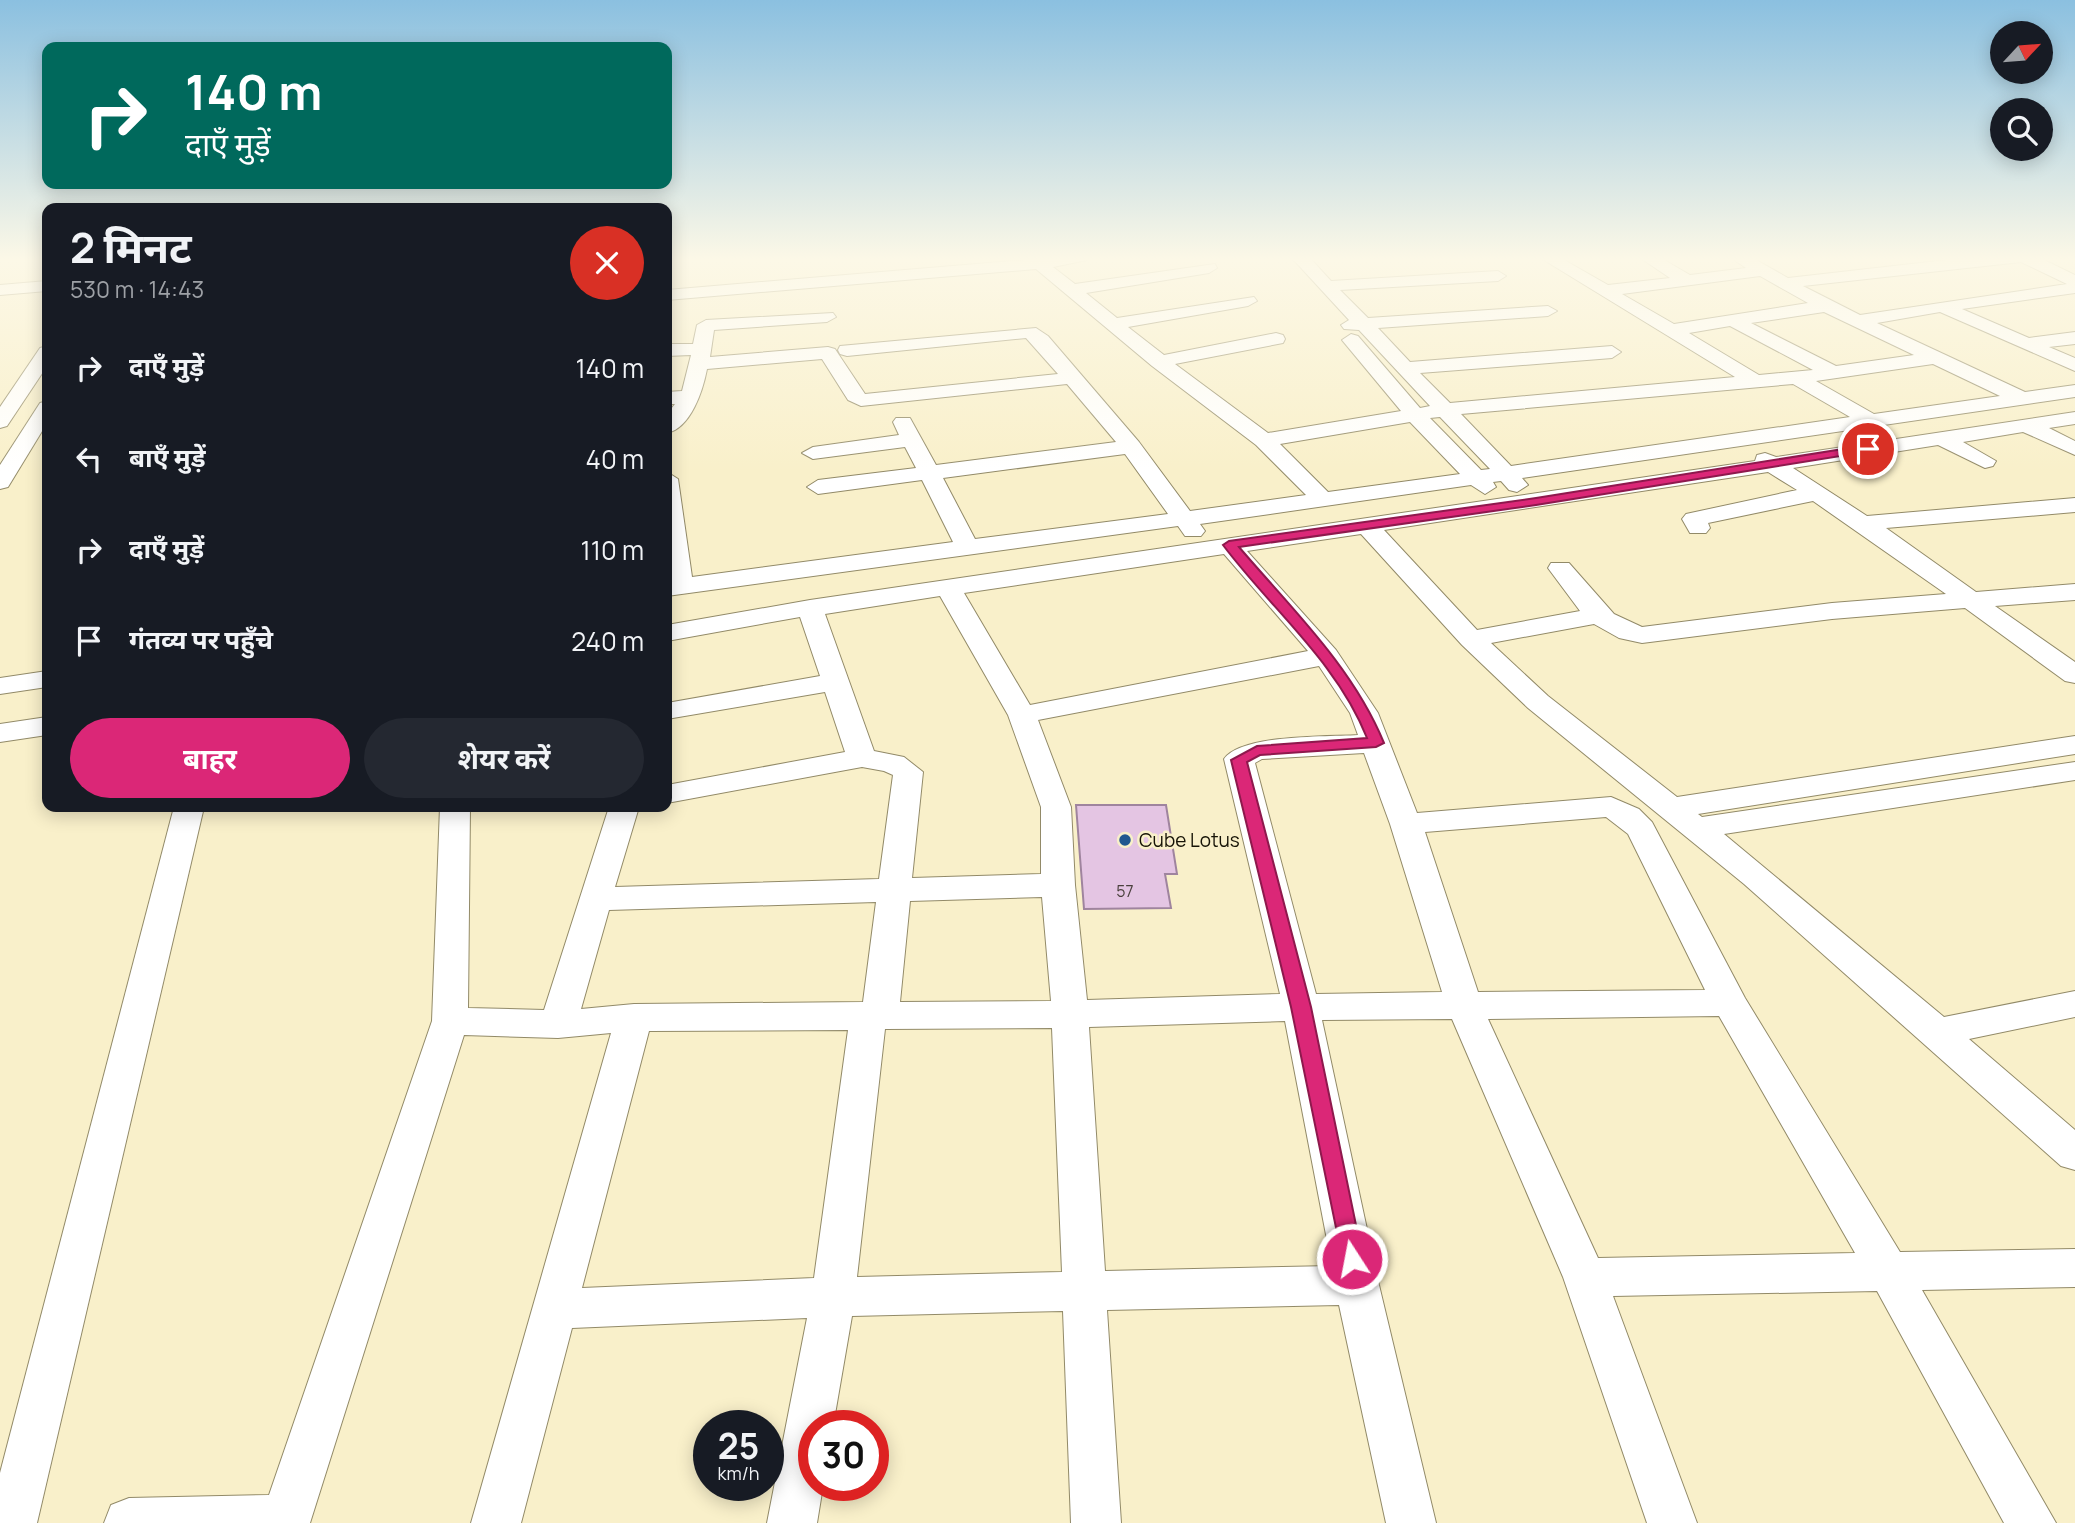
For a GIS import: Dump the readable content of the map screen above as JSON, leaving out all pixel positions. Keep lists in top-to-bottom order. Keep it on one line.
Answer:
{"places":["Cube Lotus"],"house_numbers":["57"],"north":"top right","page":{"turn":["140 m","दाएँ मुड़ें"],"heading":["2 मिनट","530 m · 14:43"],"list":[{"name":"दाएँ मुड़ें","value":"140 m"},{"name":"बाएँ मुड़ें","value":"40 m"},{"name":"दाएँ मुड़ें","value":"110 m"},{"name":"गंतव्य पर पहुँचे","value":"240 m"}],"buttons":["बाहर","शेयर करें"],"speed":"25 km/h","limit":"30"}}
